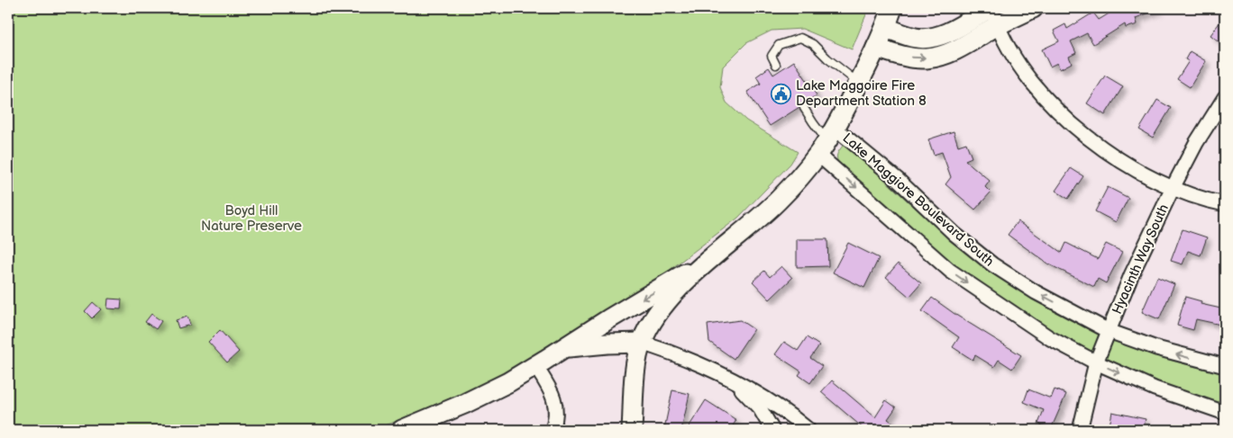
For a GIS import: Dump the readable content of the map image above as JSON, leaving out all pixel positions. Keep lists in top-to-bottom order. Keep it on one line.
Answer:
{"streets":{"street":["Lake Maggiore Boulevard South","Hyacinth Way South"]},"crossings":[["Lake Maggiore Boulevard South","Hyacinth Way South"]],"parks":["Boyd Hill Nature Preserve"],"places":{"public building":["Lake Maggoire Fire Department Station 8"]}}
